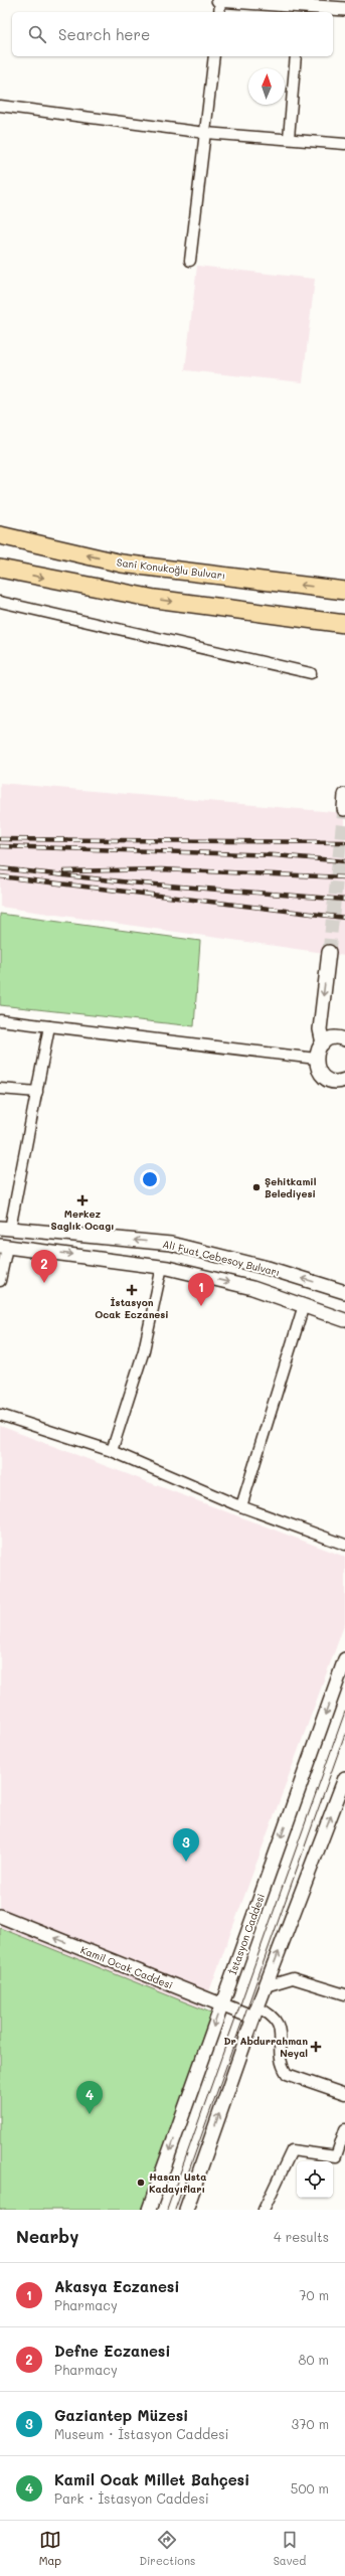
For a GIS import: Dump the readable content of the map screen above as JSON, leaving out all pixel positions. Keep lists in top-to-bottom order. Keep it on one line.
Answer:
{"streets":{"highway":["Sani Konukoğlu Bulvarı"],"street":["Ali Fuat Cebesoy Bulvarı","İstasyon Caddesi","Kamil Ocak Caddesi"]},"crossings":[["İstasyon Caddesi","Kamil Ocak Caddesi"]],"one_way":["Kamil Ocak Caddesi"],"places":{"other":["Şehitkamil Belediyesi","Hasan Usta Kadayıfları"],"health":["Merkez Saglık Ocagı","İstasyon Ocak Eczanesi","Dr Abdurrahman Neyal"]},"north":"top","page":{"search":"Search here","pins":["2","1","3","4"],"heading":["Nearby","4 results"],"list":[{"mark":"1","name":"Akasya Eczanesi","note":"Pharmacy","value":"70 m"},{"mark":"2","name":"Defne Eczanesi","note":"Pharmacy","value":"80 m"},{"mark":"3","name":"Gaziantep Müzesi","note":"Museum · İstasyon Caddesi","value":"370 m"},{"mark":"4","name":"Kamil Ocak Millet Bahçesi","note":"Park · İstasyon Caddesi","value":"500 m"}],"nav":["Map","Directions","Saved"]}}
